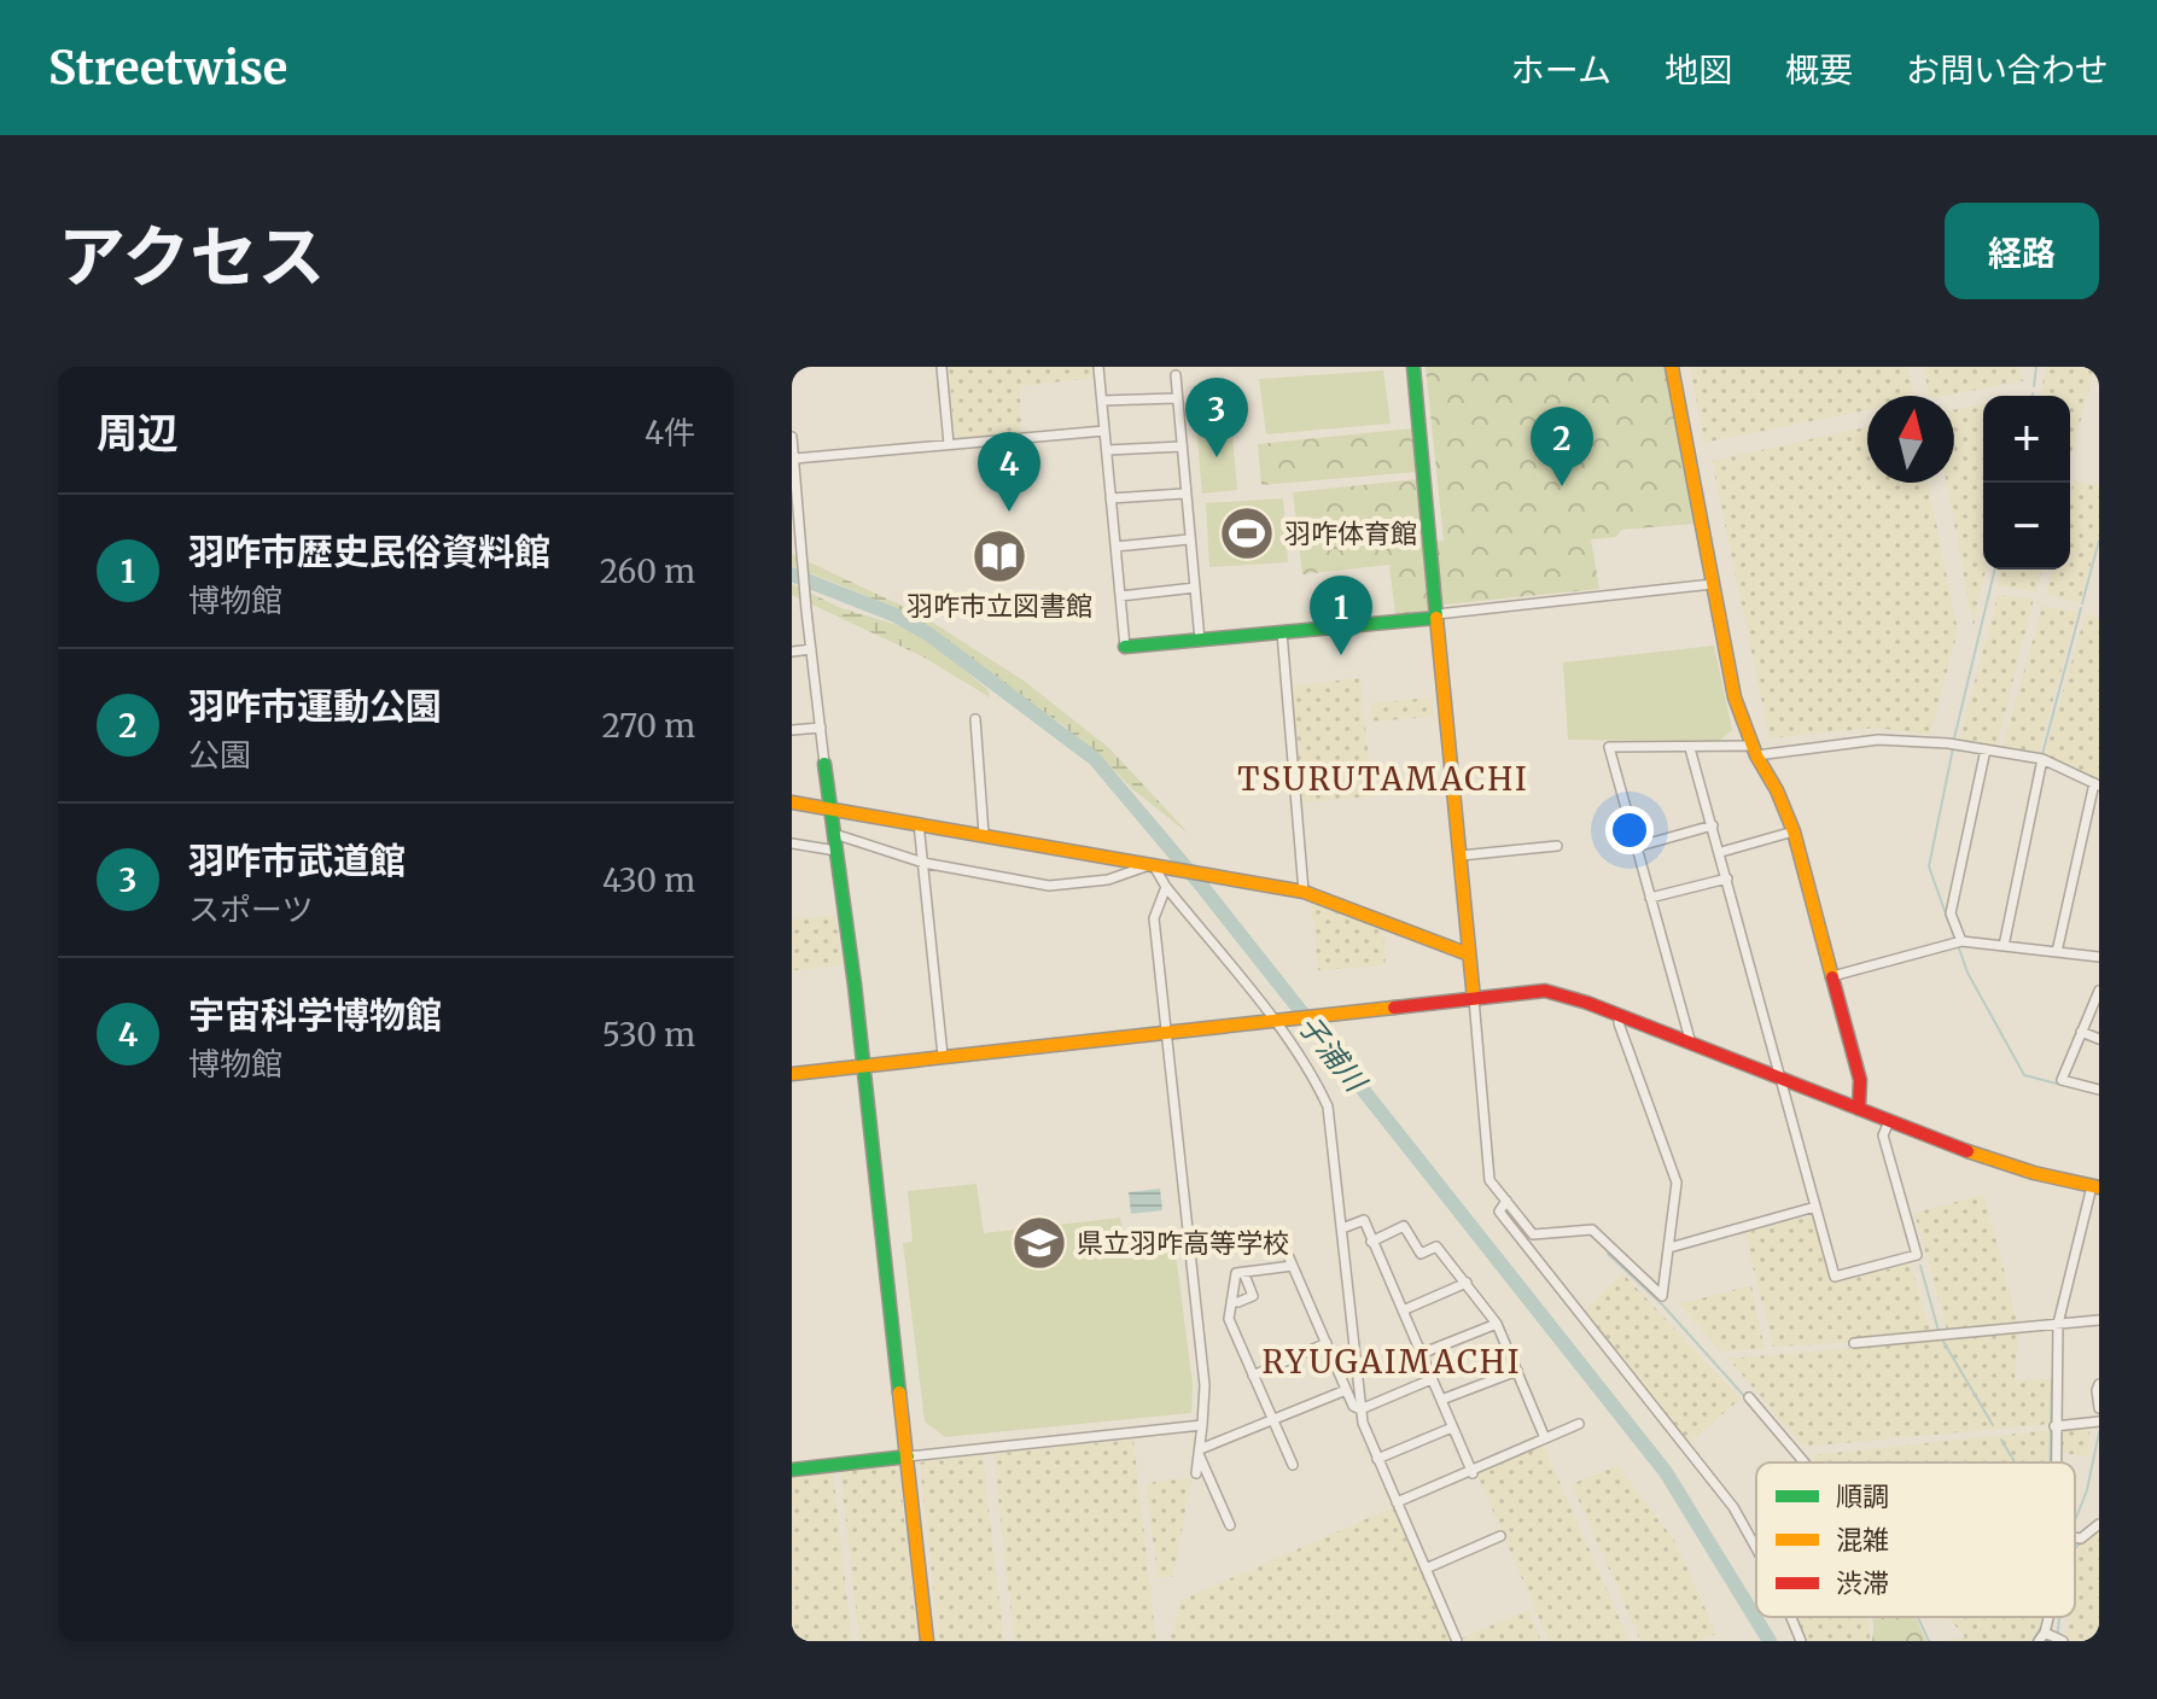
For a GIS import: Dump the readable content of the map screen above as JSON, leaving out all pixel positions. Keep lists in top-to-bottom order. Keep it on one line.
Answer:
{"districts":["TSURUTAMACHI","RYUGAIMACHI"],"water":["子浦川"],"places":{"sports":["羽咋体育館"],"library":["羽咋市立図書館"],"school or university":["県立羽咋高等学校"]},"legend":["順調","混雑","渋滞"],"north":"top","page":{"header":"Streetwise","nav":["ホーム","地図","概要","お問い合わせ"],"title":"アクセス","buttons":"経路","heading":["周辺","4件"],"pins":["3","2","4","1"],"map_buttons":["+","−"],"list":[{"mark":"1","name":"羽咋市歴史民俗資料館","note":"博物館","value":"260 m"},{"mark":"2","name":"羽咋市運動公園","note":"公園","value":"270 m"},{"mark":"3","name":"羽咋市武道館","note":"スポーツ","value":"430 m"},{"mark":"4","name":"宇宙科学博物館","note":"博物館","value":"530 m"}]}}
